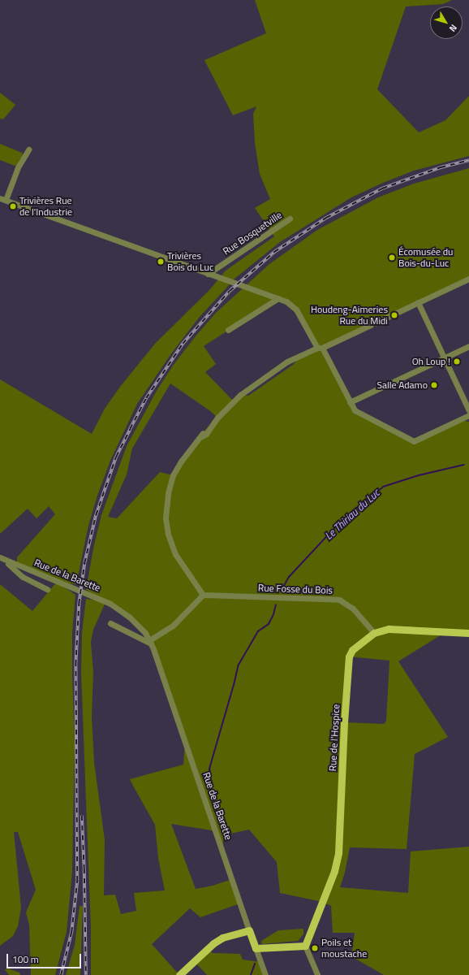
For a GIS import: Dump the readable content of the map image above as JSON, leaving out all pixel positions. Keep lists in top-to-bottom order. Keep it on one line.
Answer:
{"streets":{"main road":["Rue de la Barette","Rue de l'Hospice"],"street":["Rue Bosquetville","Rue Fosse du Bois"]},"crossings":[["Rue Fosse du Bois","Rue de l'Hospice"]],"water":["Le Thiriau du Luc"],"places":["Trivières Rue de l'Industrie","Écomusée du Bois-du-Luc","Trivières Bois du Luc","Houdeng-Aimeries Rue du Midi","Oh Loup !","Salle Adamo","Poils et moustache"],"scale_bar":"100 m","north":"bottom right"}
